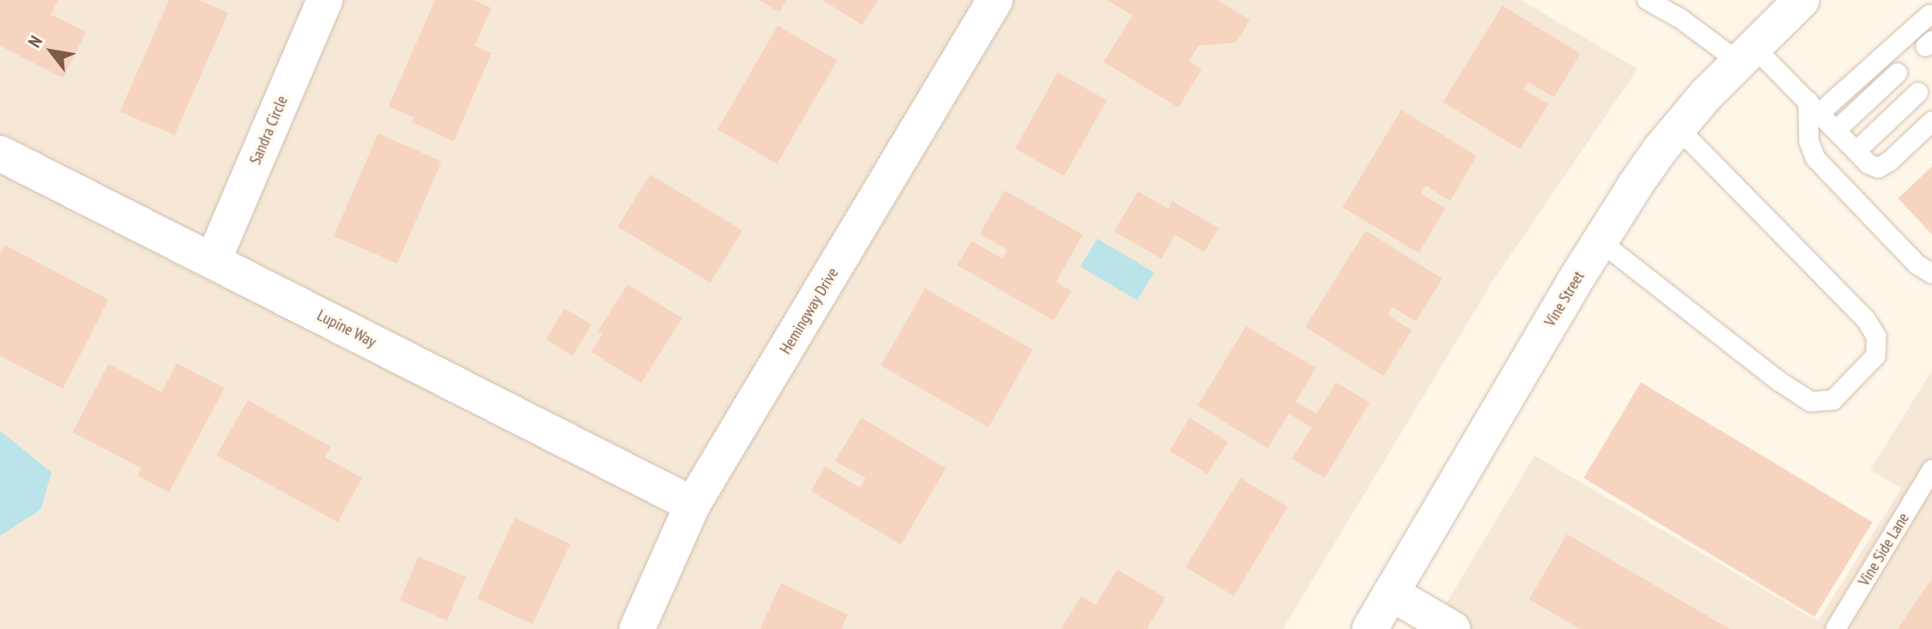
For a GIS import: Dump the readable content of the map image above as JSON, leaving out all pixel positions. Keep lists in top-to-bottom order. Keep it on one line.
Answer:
{"streets":{"street":["Sandra Circle","Vine Street","Hemingway Drive","Lupine Way"],"lane":["Vine Side Lane"]},"crossings":[["Sandra Circle","Lupine Way"],["Hemingway Drive","Lupine Way"]],"north":"top left"}
